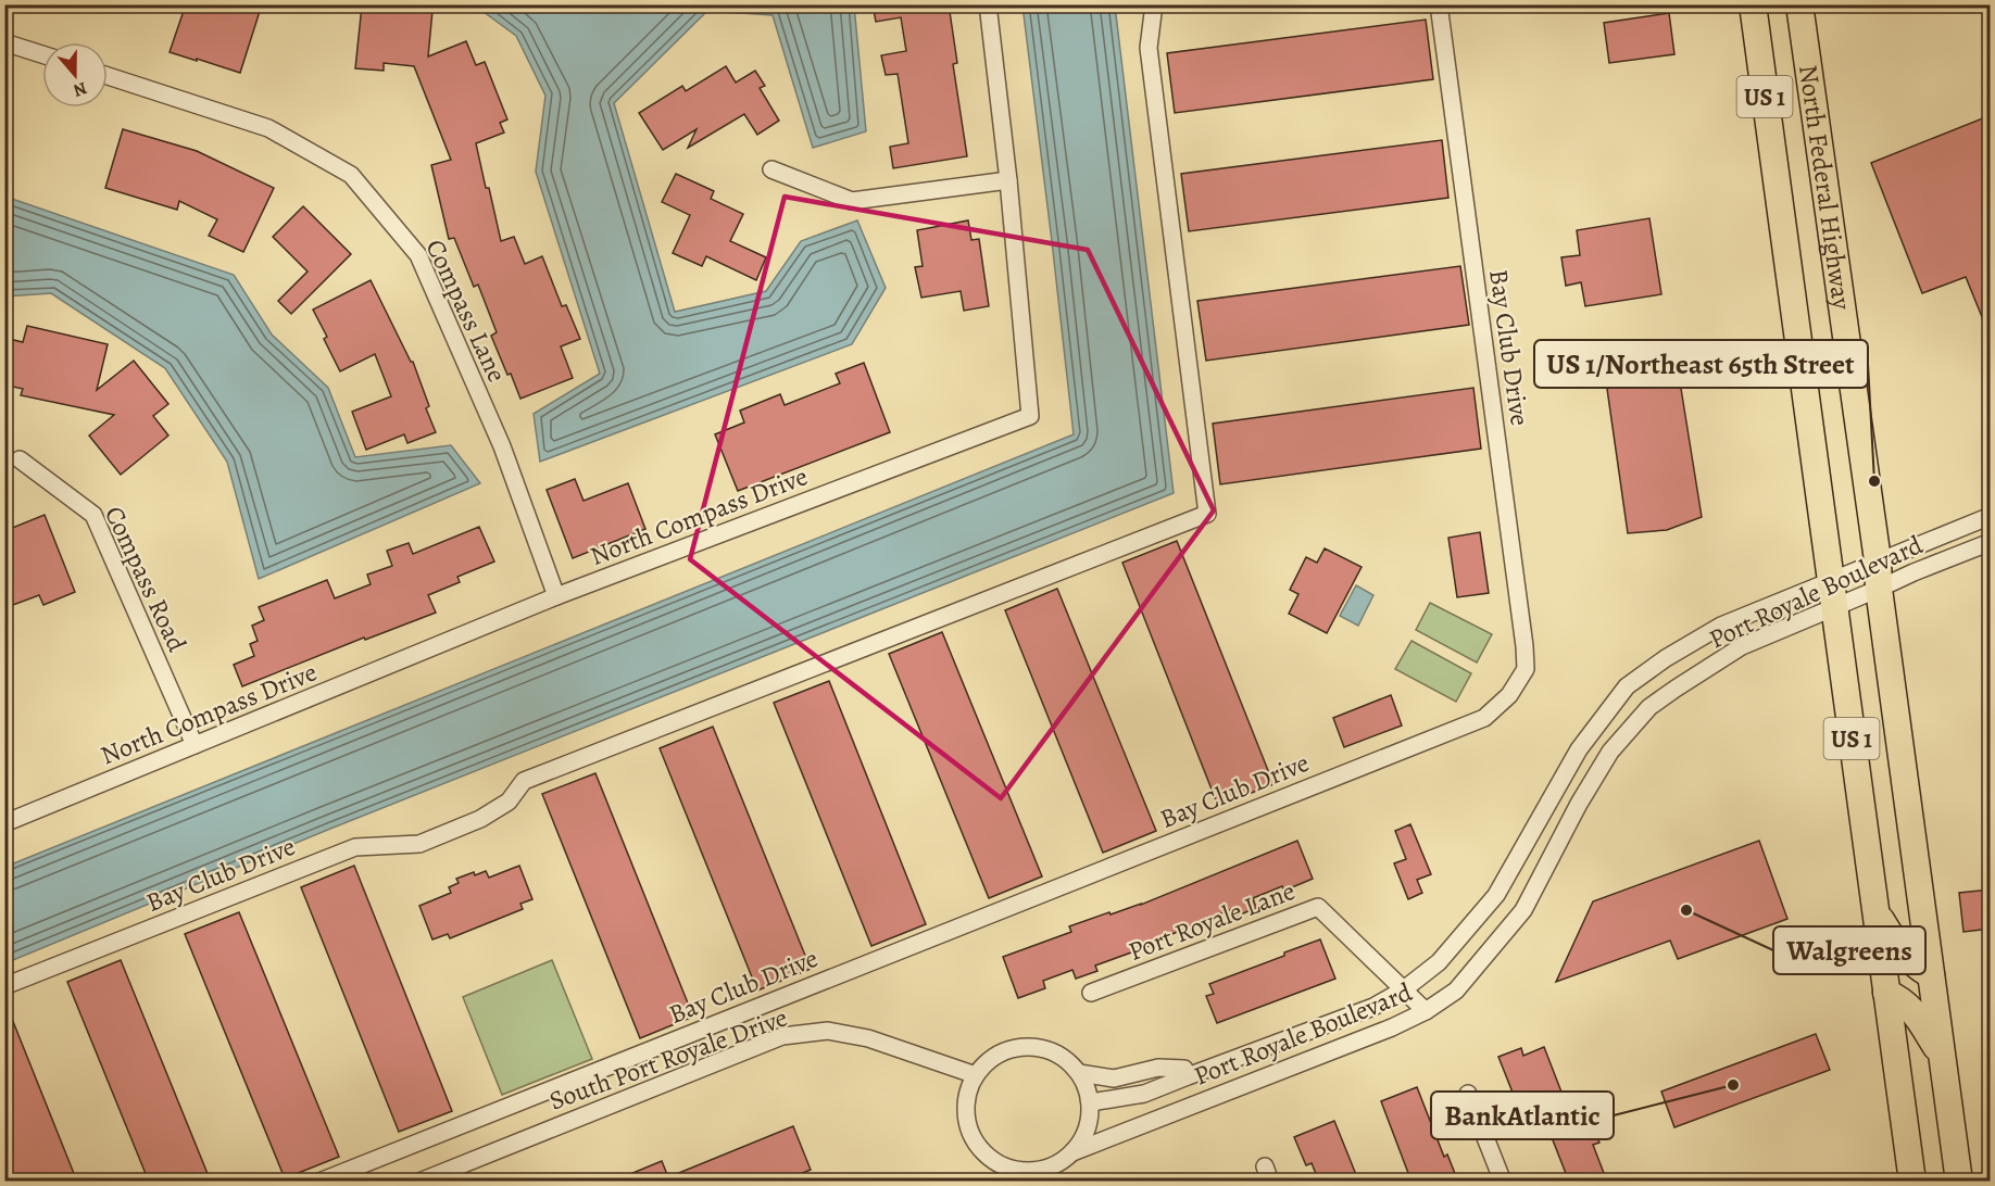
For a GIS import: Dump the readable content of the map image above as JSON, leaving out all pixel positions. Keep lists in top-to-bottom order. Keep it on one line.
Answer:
{"streets":{"main road":["US 1","North Federal Highway"],"street":["Compass Lane","Bay Club Drive","North Compass Drive","Compass Road","Port Royale Boulevard","Port Royale Lane","South Port Royale Drive"]},"crossings":[["North Federal Highway","Port Royale Boulevard"],["Compass Lane","North Compass Drive"],["North Compass Drive","Compass Road"],["Port Royale Boulevard","Port Royale Lane"],["Port Royale Boulevard","South Port Royale Drive"]],"places":["US 1/Northeast 65th Street","Walgreens","BankAtlantic"],"north":"bottom"}
